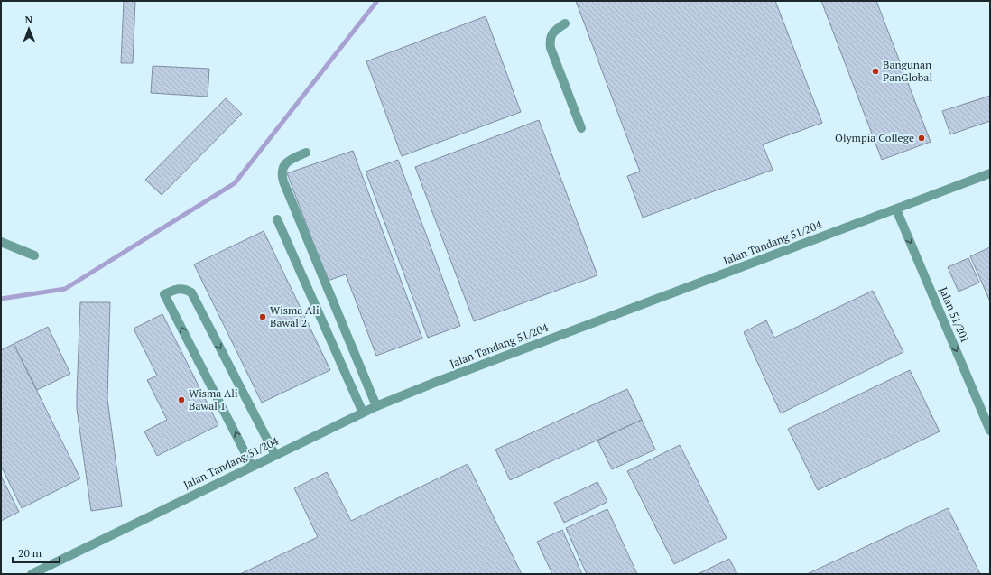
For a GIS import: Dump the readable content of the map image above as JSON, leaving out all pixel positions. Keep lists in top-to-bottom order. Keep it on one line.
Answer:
{"streets":{"street":["Jalan Tandang 51/204","Jalan 51/201"]},"crossings":[["Jalan Tandang 51/204","Jalan 51/201"]],"one_way":["Jalan 51/201"],"places":["Bangunan PanGlobal","Olympia College","Wisma Ali Bawal 2","Wisma Ali Bawal 1"],"scale_bar":"20 m","north":"top"}
